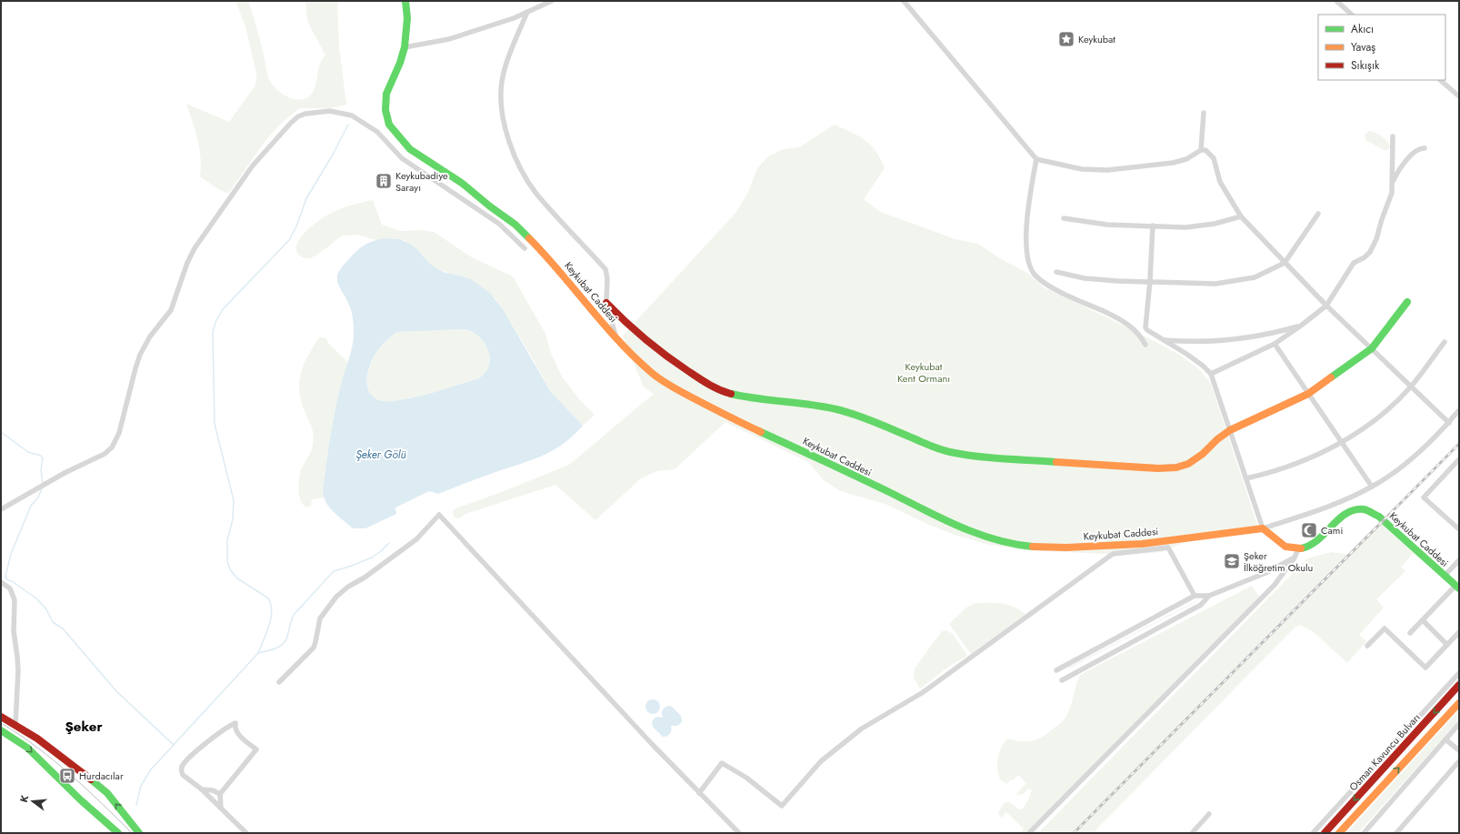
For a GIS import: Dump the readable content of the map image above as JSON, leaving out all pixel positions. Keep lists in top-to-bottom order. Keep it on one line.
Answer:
{"streets":{"main road":["Keykubat Caddesi","Osman Kavuncu Bulvarı"]},"districts":["Şeker"],"water":["Şeker Gölü"],"parks":["Keykubat Kent Ormanı"],"places":{"place":["Keykubat"],"building":["Keykubadiye Sarayı"],"mosque":["Cami"],"school or university":["Şeker İlköğretim Okulu"],"bus stop":["Hurdacılar"]},"legend":["Akıcı","Yavaş","Sıkışık"],"north":"left"}
